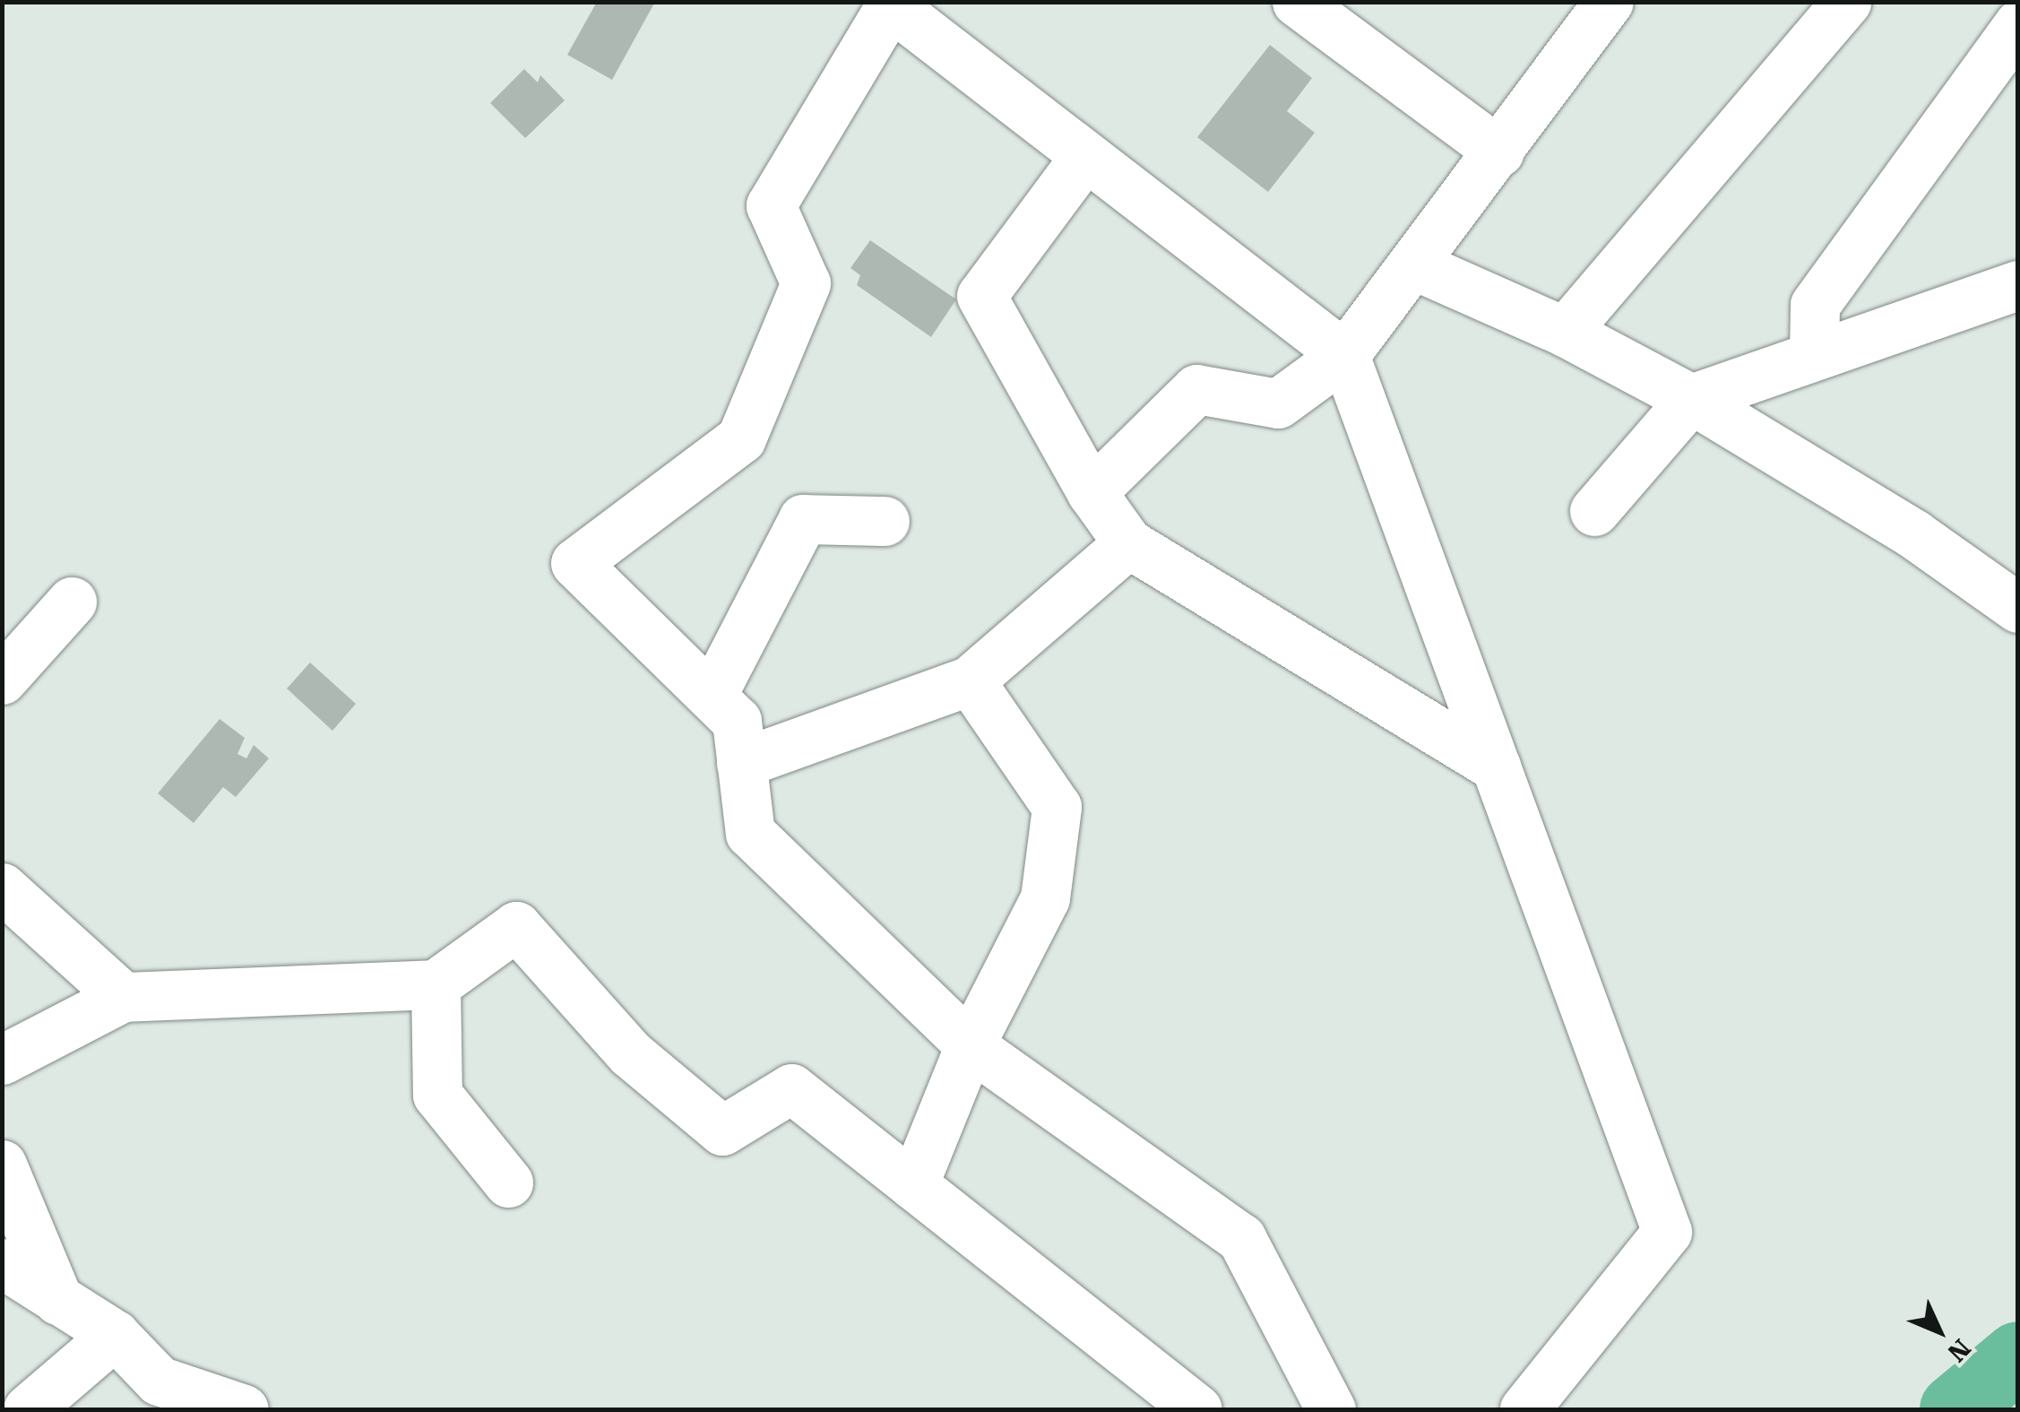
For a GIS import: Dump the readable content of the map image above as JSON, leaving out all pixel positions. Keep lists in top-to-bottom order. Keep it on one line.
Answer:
{"north":"bottom right"}
